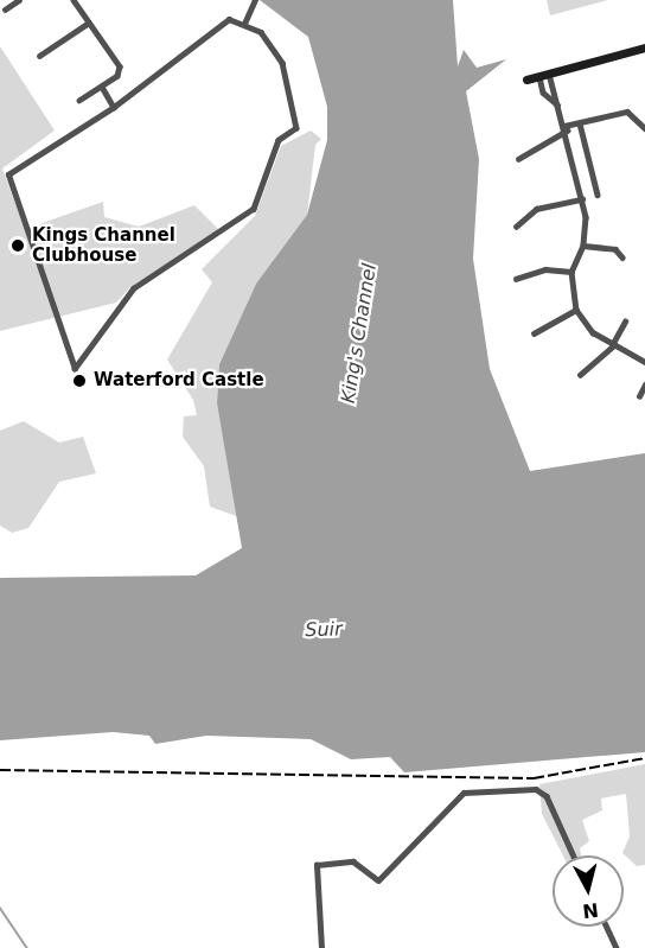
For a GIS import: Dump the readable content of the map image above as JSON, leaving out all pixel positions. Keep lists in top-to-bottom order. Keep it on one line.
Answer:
{"water":["King's Channel","Suir"],"places":["Kings Channel Clubhouse","Waterford Castle"],"north":"bottom"}
